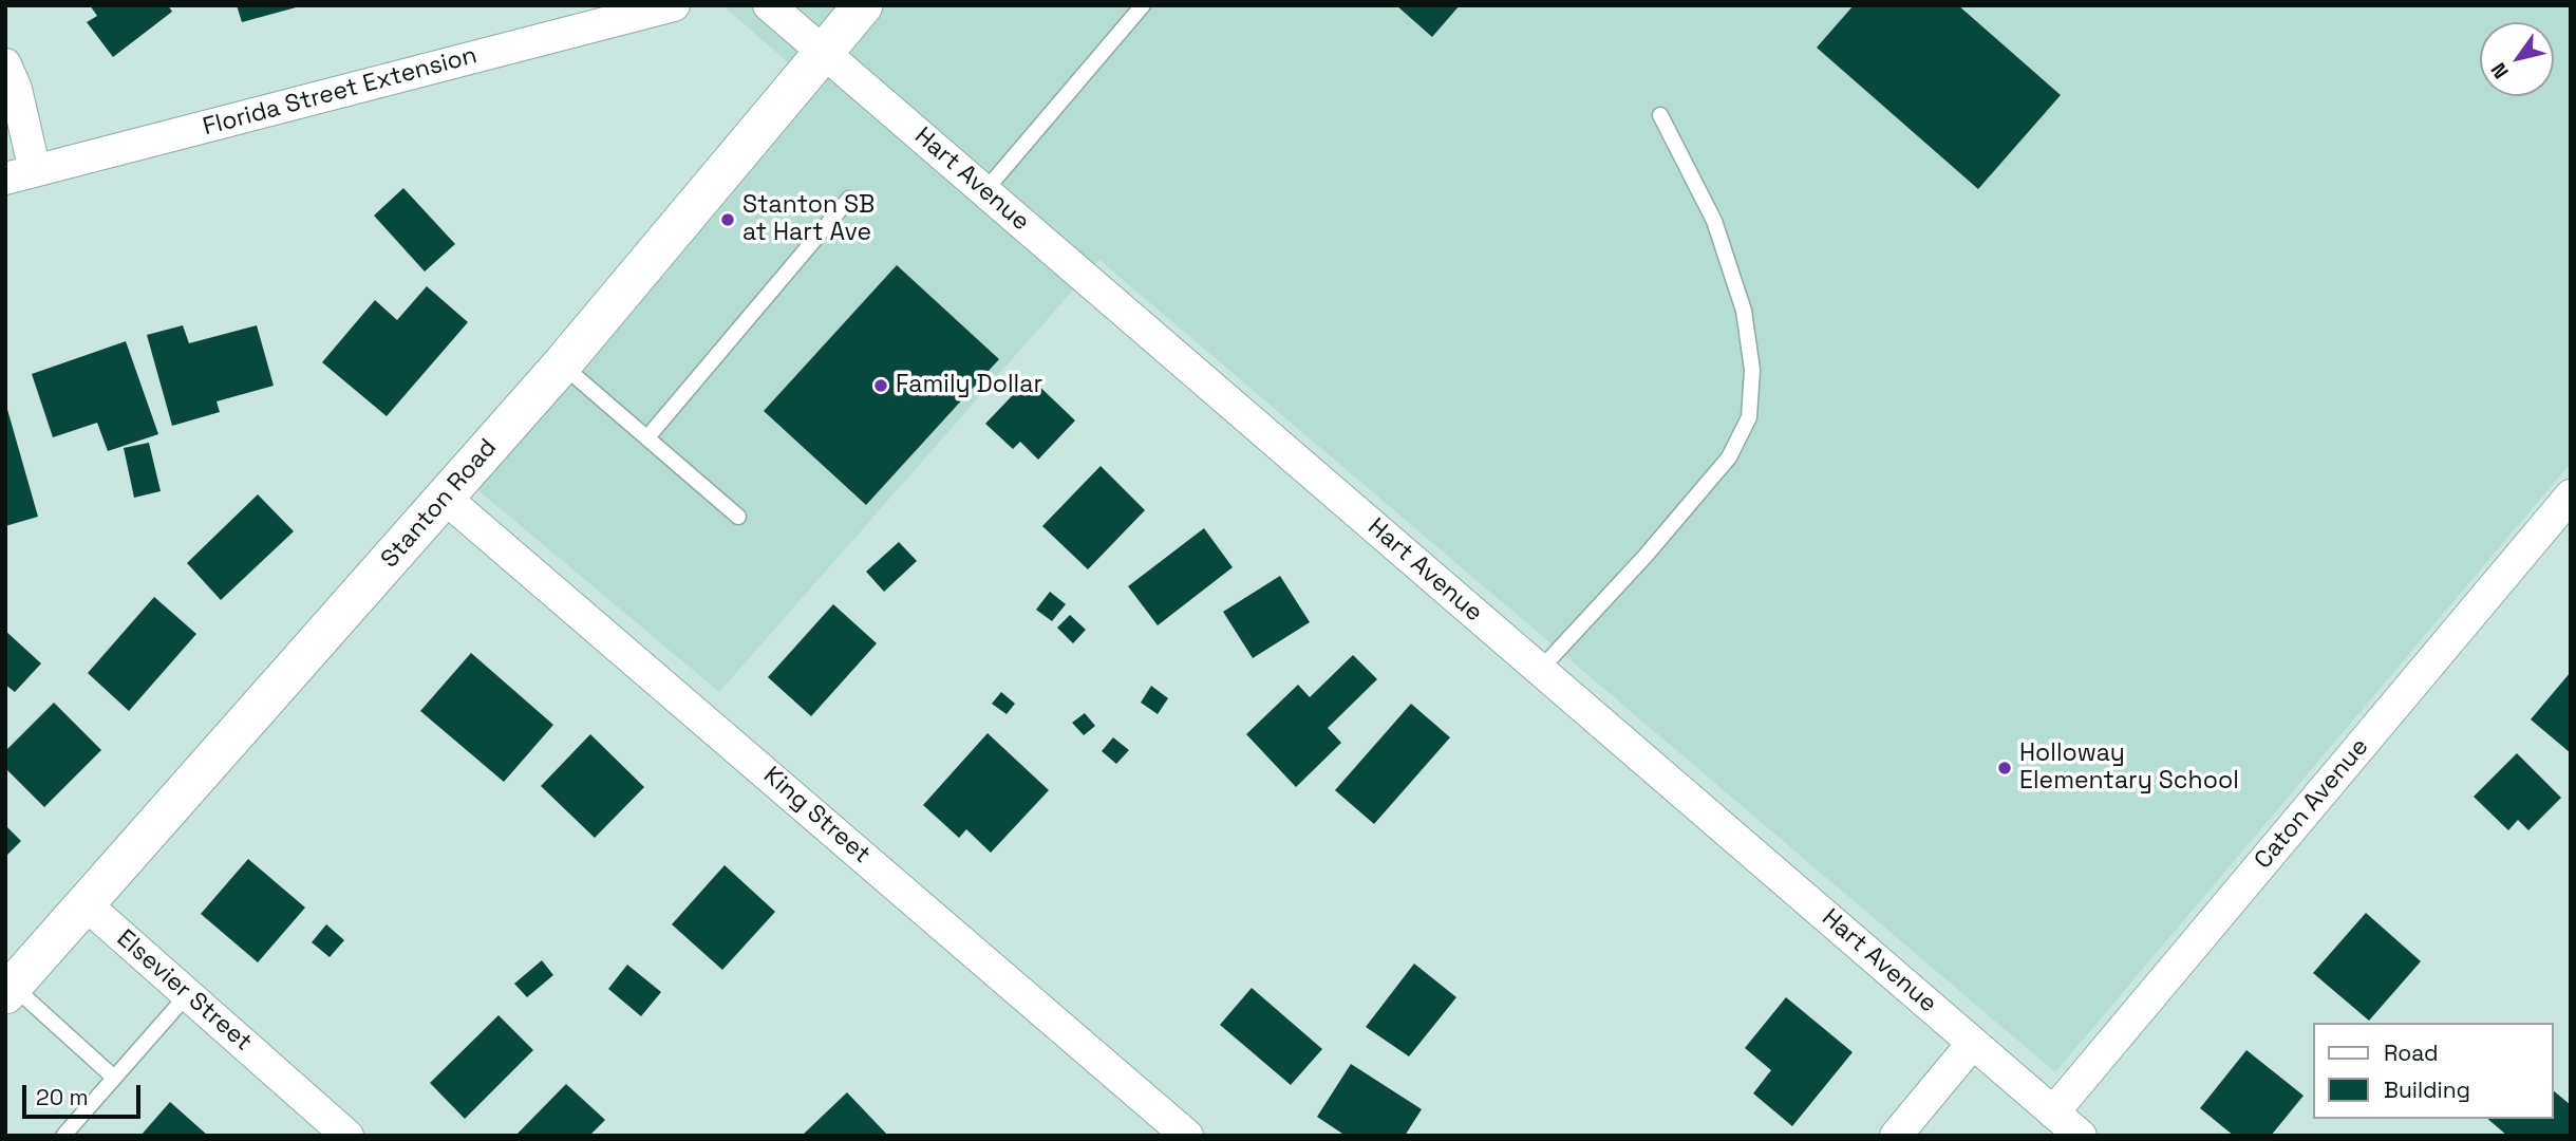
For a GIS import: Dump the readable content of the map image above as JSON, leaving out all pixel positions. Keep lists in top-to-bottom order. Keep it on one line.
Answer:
{"streets":{"street":["Florida Street Extension","Hart Avenue","Stanton Road","Caton Avenue","King Street","Elsevier Street"]},"crossings":[["Hart Avenue","Stanton Road"],["Hart Avenue","Caton Avenue"],["Stanton Road","King Street"],["Stanton Road","Elsevier Street"]],"places":["Stanton SB at Hart Ave","Family Dollar","Holloway Elementary School"],"legend":["Road","Building"],"scale_bar":"20 m","north":"bottom left"}
